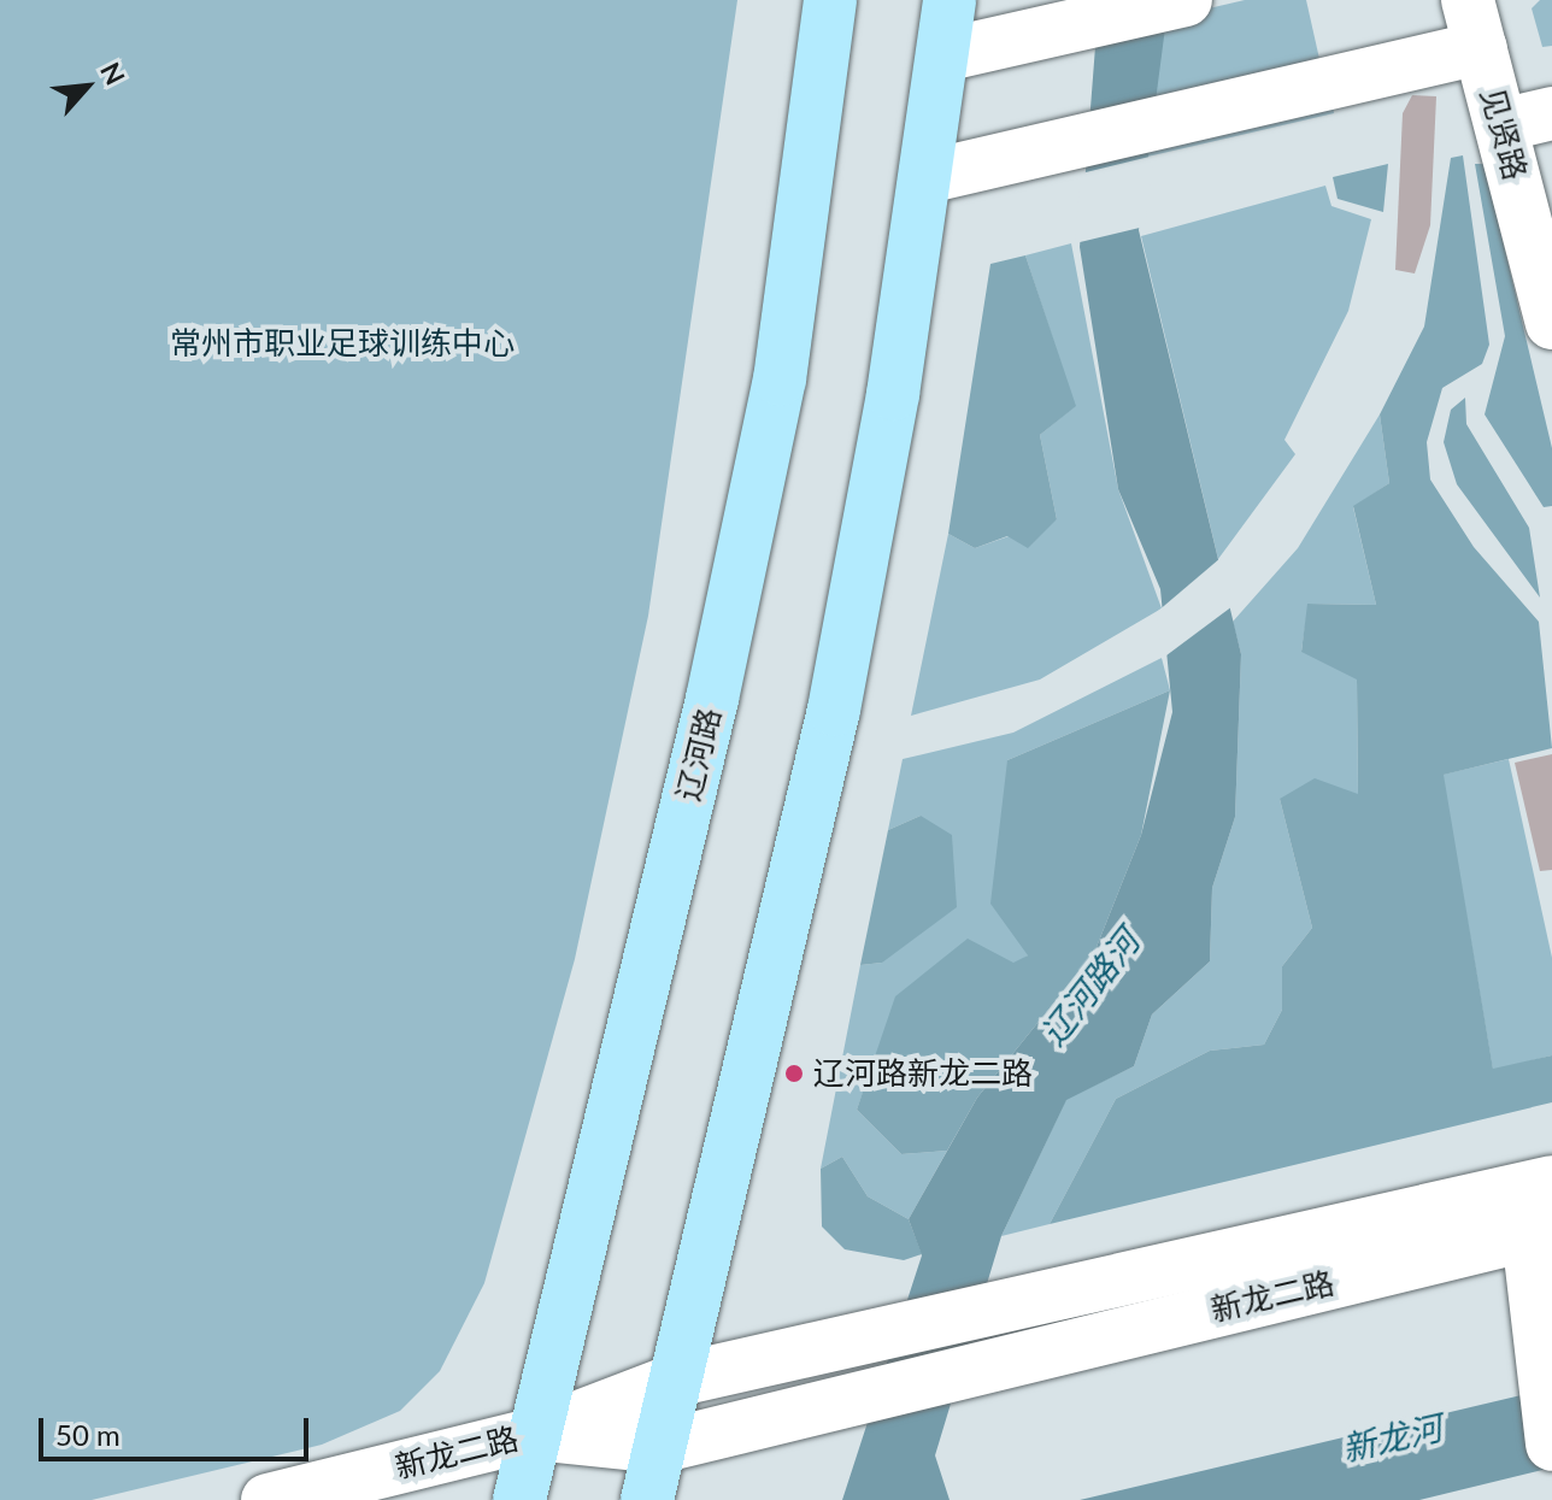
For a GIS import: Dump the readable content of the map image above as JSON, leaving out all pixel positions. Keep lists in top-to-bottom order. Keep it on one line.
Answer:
{"streets":{"main road":["辽河路"],"street":["见贤路","新龙二路"]},"crossings":[["辽河路","新龙二路"]],"water":["辽河路河","新龙河"],"parks":["常州市职业足球训练中心"],"places":["辽河路新龙二路"],"scale_bar":"50 m","north":"top right"}
